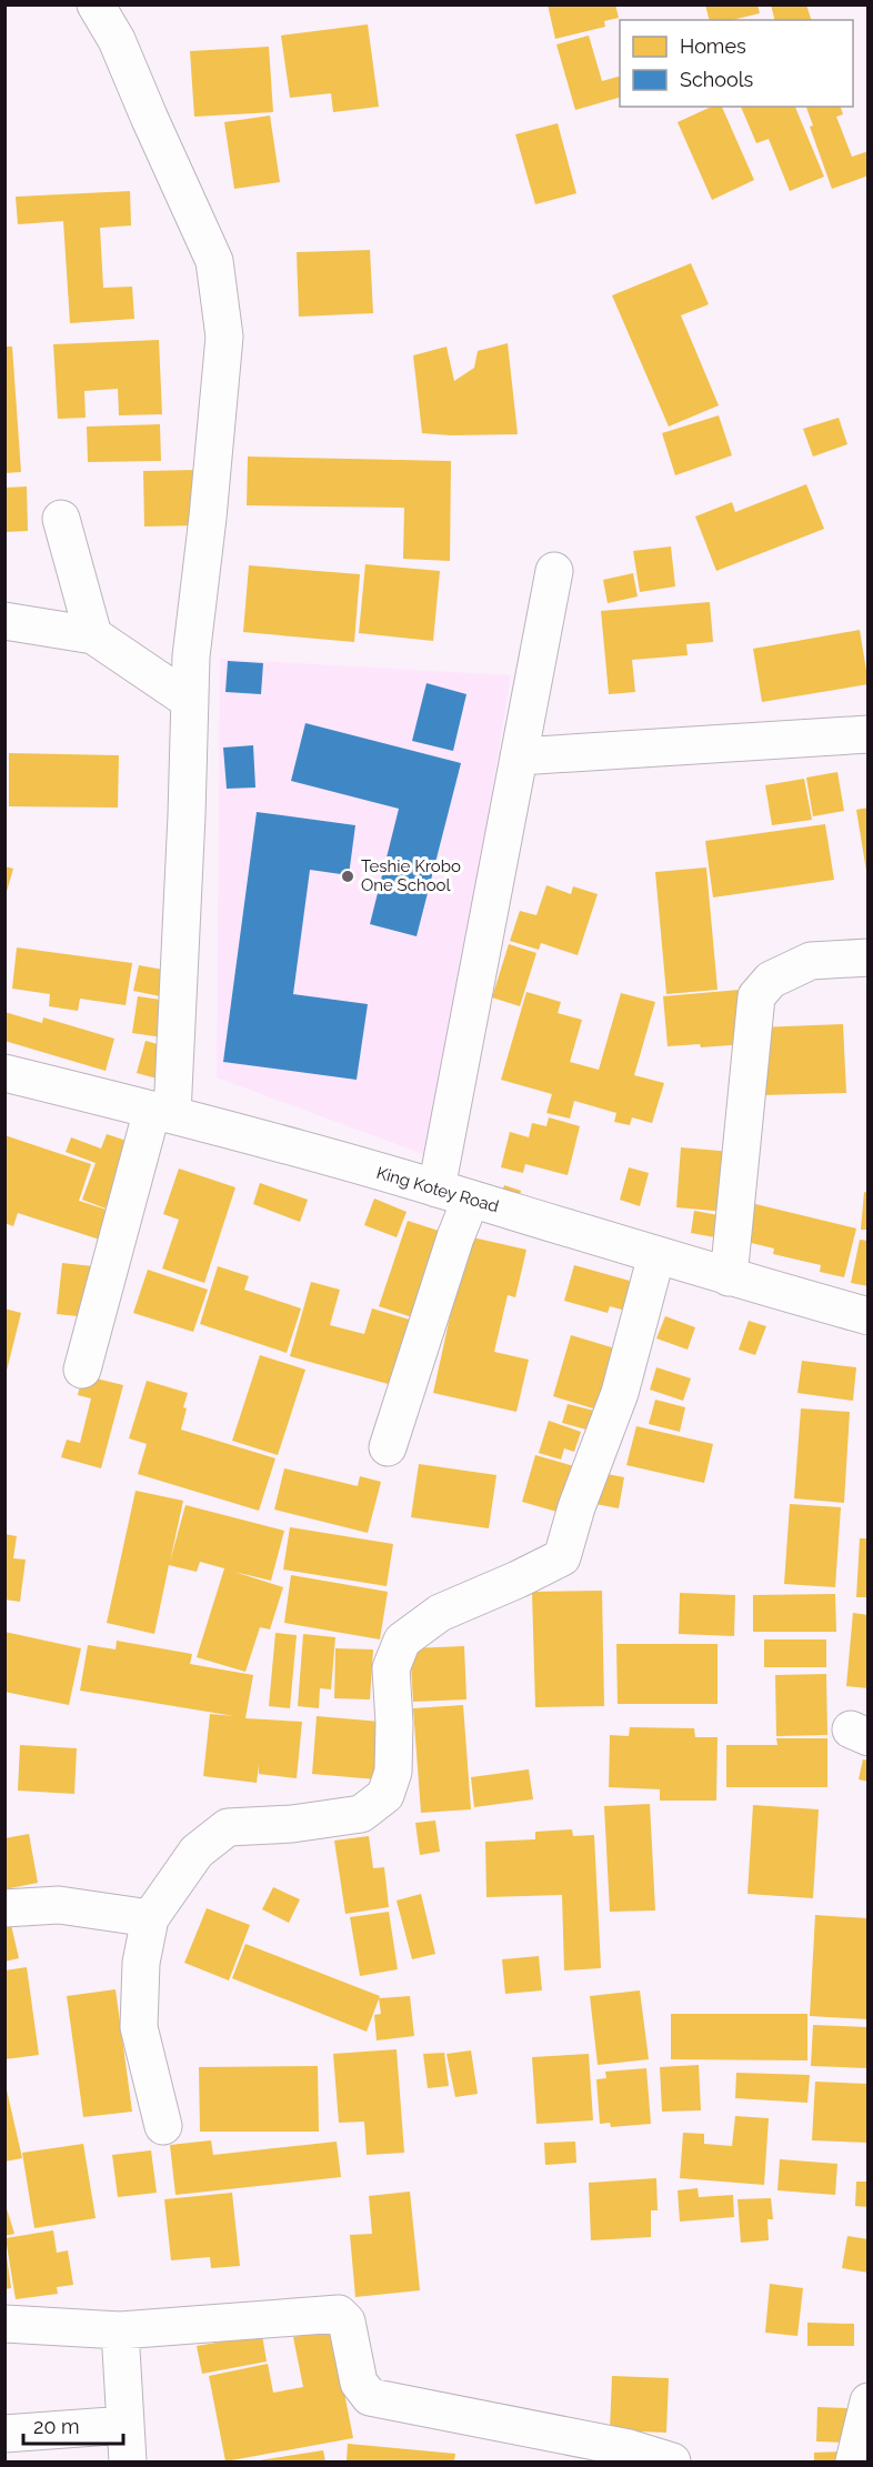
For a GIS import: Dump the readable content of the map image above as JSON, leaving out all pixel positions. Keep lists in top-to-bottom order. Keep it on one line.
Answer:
{"streets":{"street":["King Kotey Road"]},"places":["Teshie Krobo One School"],"legend":["Homes","Schools"],"scale_bar":"20 m"}
